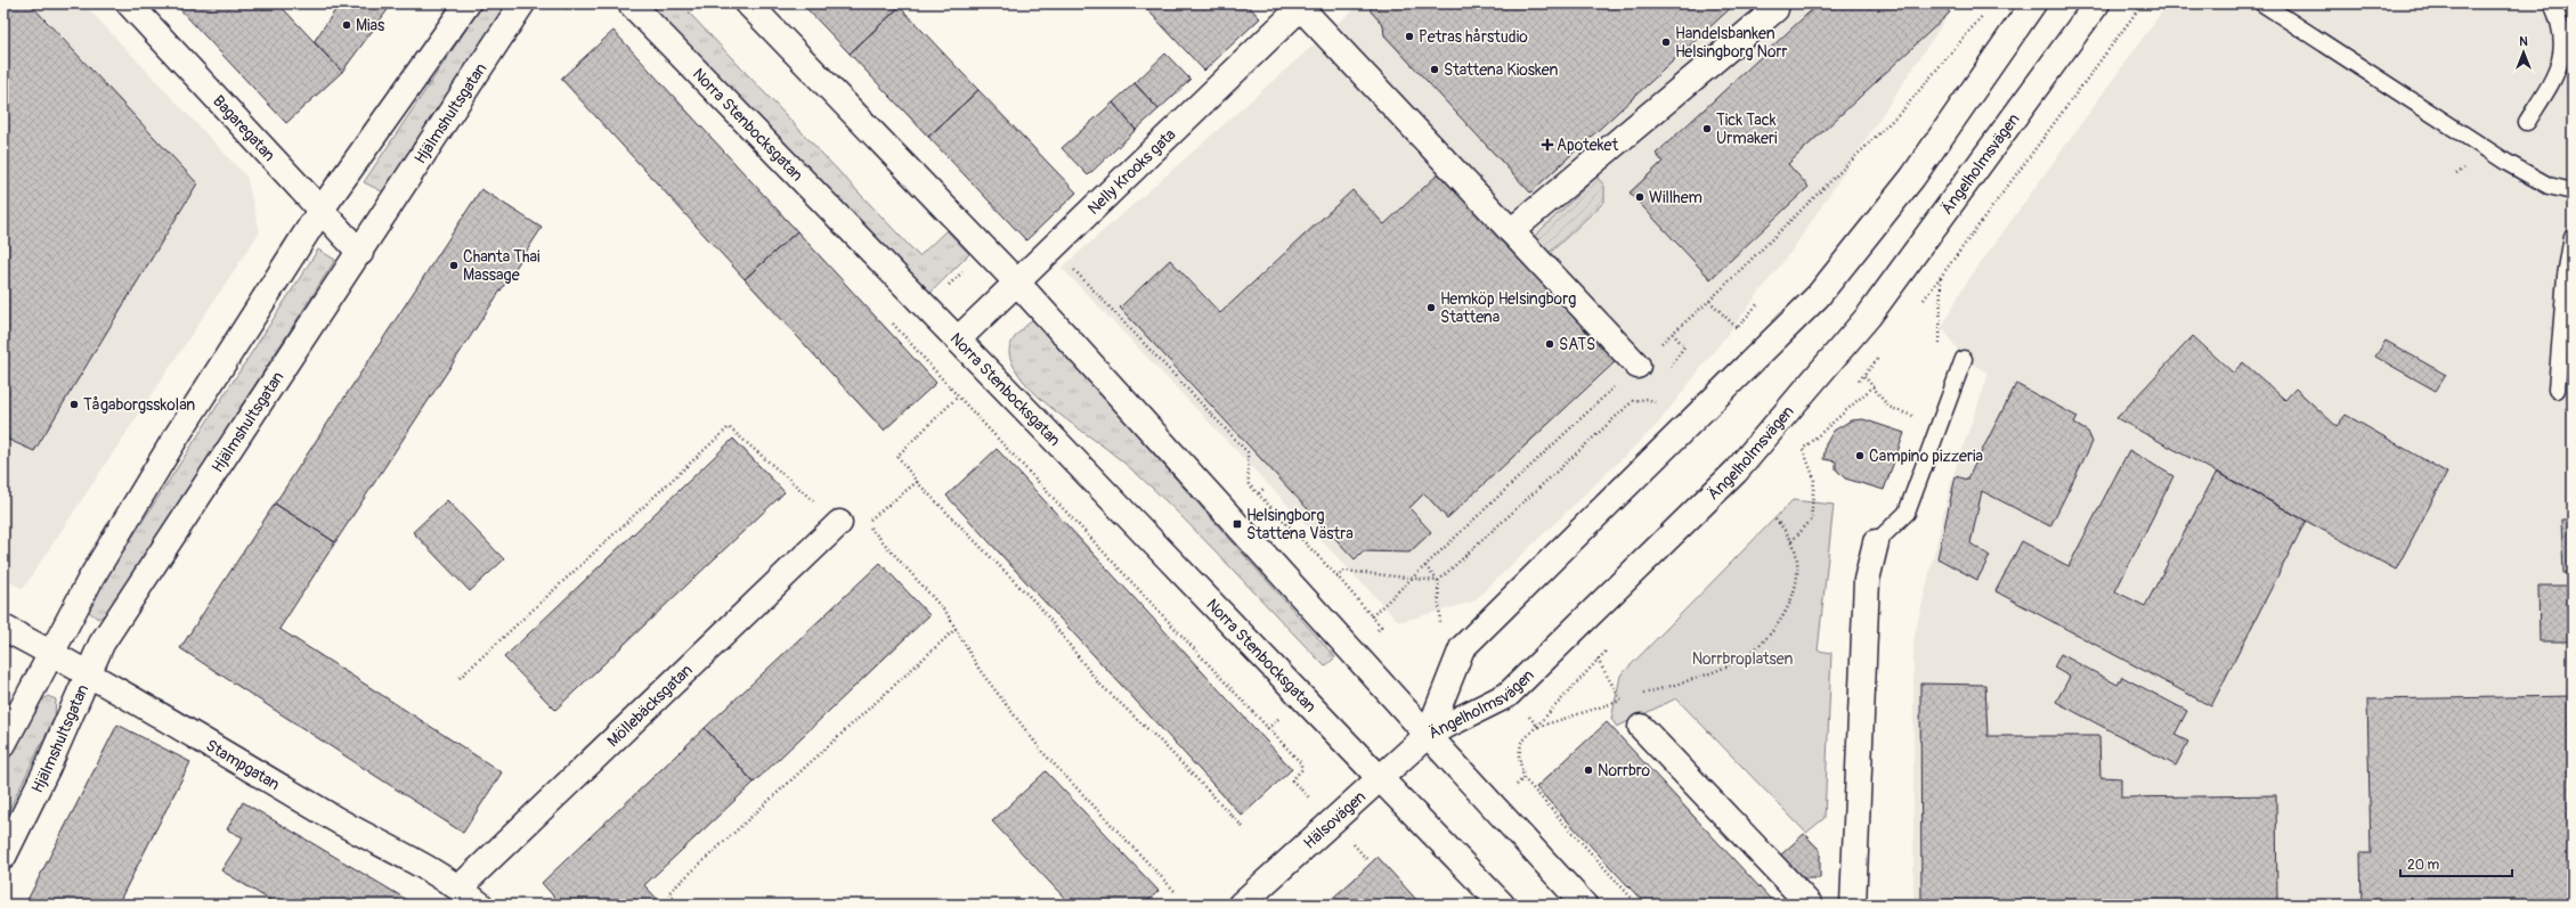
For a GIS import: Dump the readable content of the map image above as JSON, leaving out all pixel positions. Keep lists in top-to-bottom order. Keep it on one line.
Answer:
{"streets":{"street":["Hjälmshultsgatan","Norra Stenbocksgatan","Bagaregatan","Ängelholmsvägen","Nelly Krooks gata","Möllebäcksgatan","Stampgatan","Hälsovägen"]},"crossings":[["Hjälmshultsgatan","Bagaregatan"],["Hjälmshultsgatan","Stampgatan"],["Norra Stenbocksgatan","Nelly Krooks gata"],["Norra Stenbocksgatan","Hälsovägen"],["Ängelholmsvägen","Hälsovägen"],["Möllebäcksgatan","Stampgatan"]],"parks":["Norrbroplatsen"],"places":{"other":["Mias","Petras hårstudio","Handelsbanken Helsingborg Norr","Stattena Kiosken","Tick Tack Urmakeri","Willhem","Chanta Thai Massage","Hemköp Helsingborg Stattena","SATS","Tågaborgsskolan","Campino pizzeria","Norrbro"],"health":["Apoteket"],"transit":["Helsingborg Stattena Västra"]},"scale_bar":"20 m","north":"top"}
